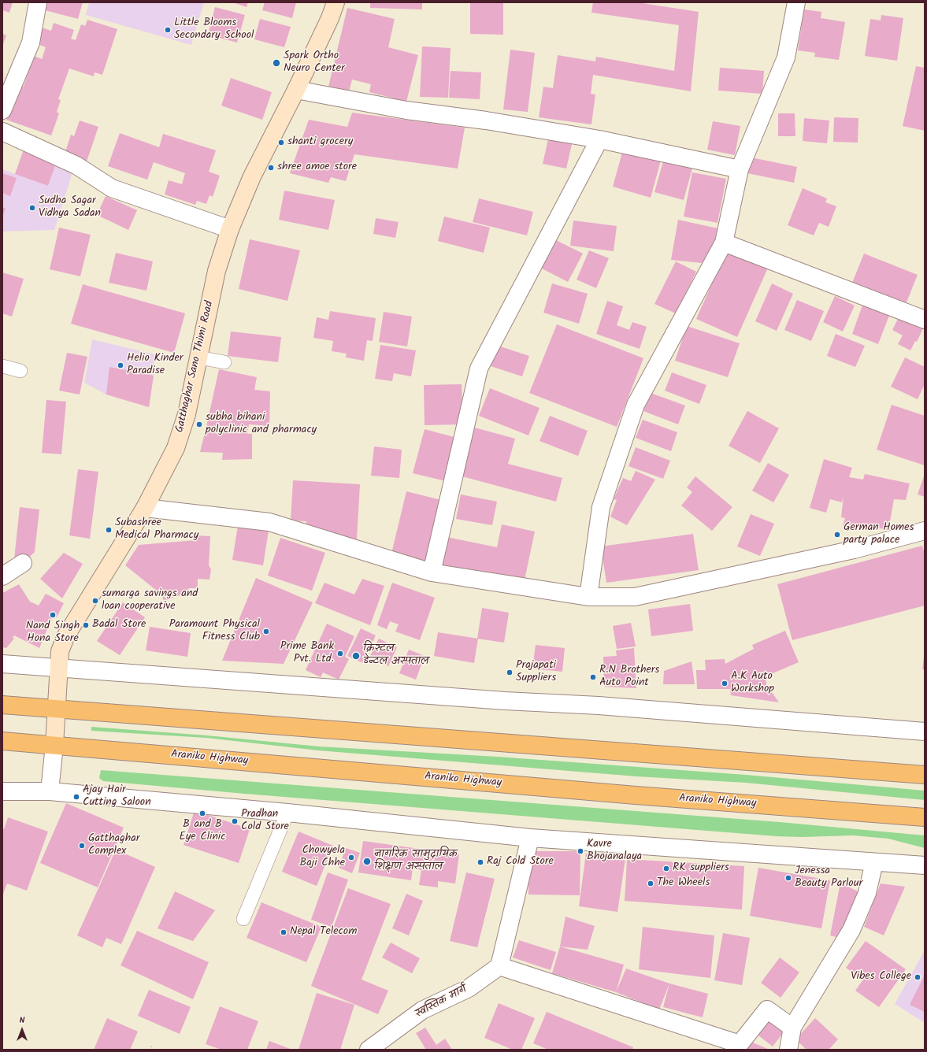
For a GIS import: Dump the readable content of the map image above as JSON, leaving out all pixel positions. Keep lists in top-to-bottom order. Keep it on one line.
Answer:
{"streets":{"highway":["Araniko Highway"],"main road":["Gatthaghar Sano Thimi Road"],"street":["स्वस्तिक मार्ग"]},"crossings":[["Gatthaghar Sano Thimi Road","Araniko Highway"]],"places":["Little Blooms Secondary School","Spark Ortho Neuro Center","shanti grocery","shree amoe store","Sudha Sagar Vidhya Sadan","Helio Kinder Paradise","subha bihani polyclinic and pharmacy","Subashree Medical Pharmacy","German Homes party palace","sumarga savings and loan cooperative","Nand Singh Hona Store","Badal Store","Paramount Physical Fitness Club","Prime Bank Pvt. Ltd.","क्रिस्टल डेन्टल अस्पताल","Prajapati Suppliers","R.N Brothers Auto Point","A.K Auto Workshop","Ajay Hair Cutting Saloon","B and B Eye Clinic","Pradhan Cold Store","Gatthaghar Complex","Kavre Bhojanalaya","Chowyela Baji Chhe","नागरिक सामुदायिक शिक्षण अस्पताल","Raj Cold Store","RK suppliers","Jenessa Beauty Parlour","The Wheels","Nepal Telecom","Vibes College"],"north":"top"}
